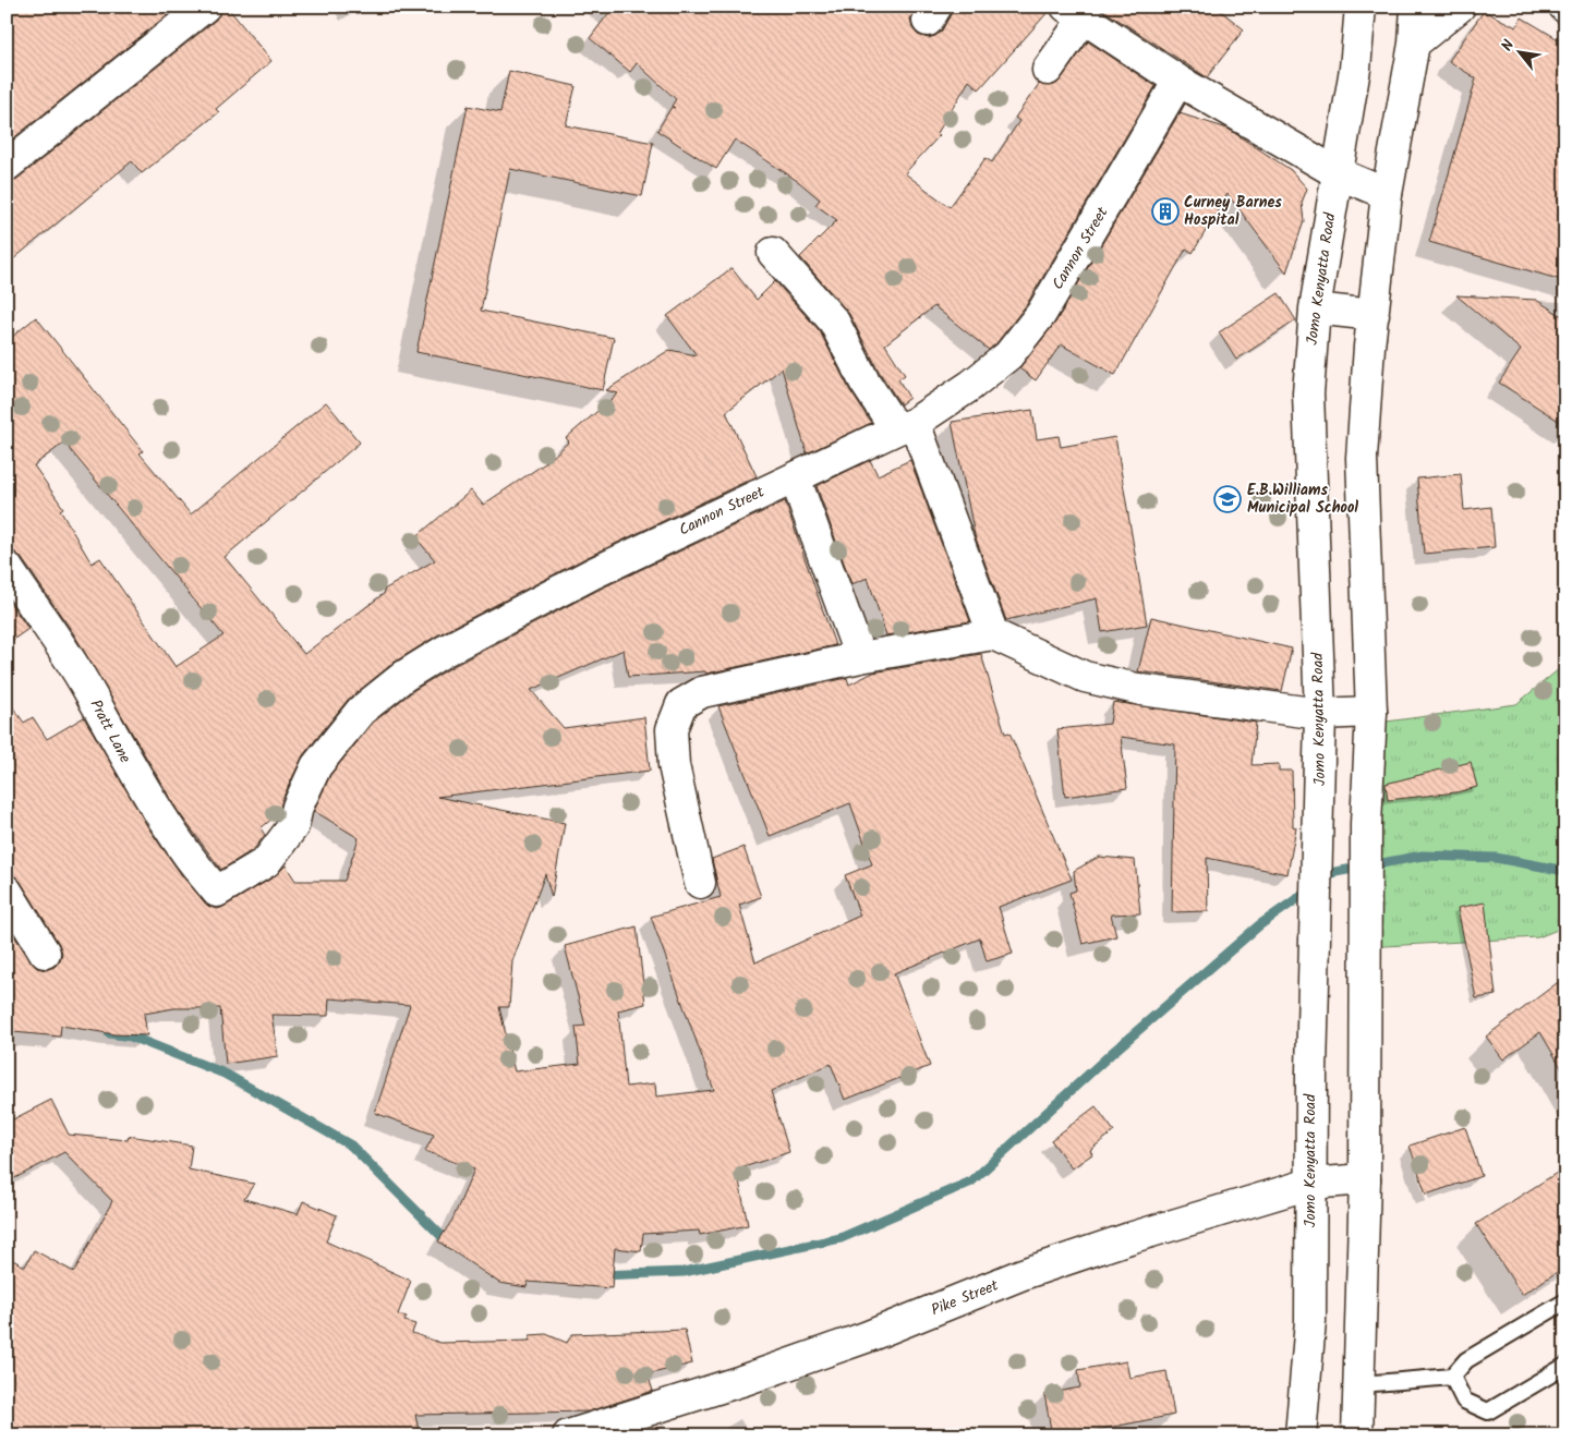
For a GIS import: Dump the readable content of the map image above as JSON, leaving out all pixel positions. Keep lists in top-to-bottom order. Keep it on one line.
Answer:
{"streets":{"street":["Cannon Street","Jomo Kenyatta Road","Pratt Lane","Pike Street"]},"crossings":[["Cannon Street","Pratt Lane"],["Jomo Kenyatta Road","Pike Street"]],"places":{"building":["Curney Barnes Hospital"],"school or university":["E.B.Williams Municipal School"]},"north":"top left"}
